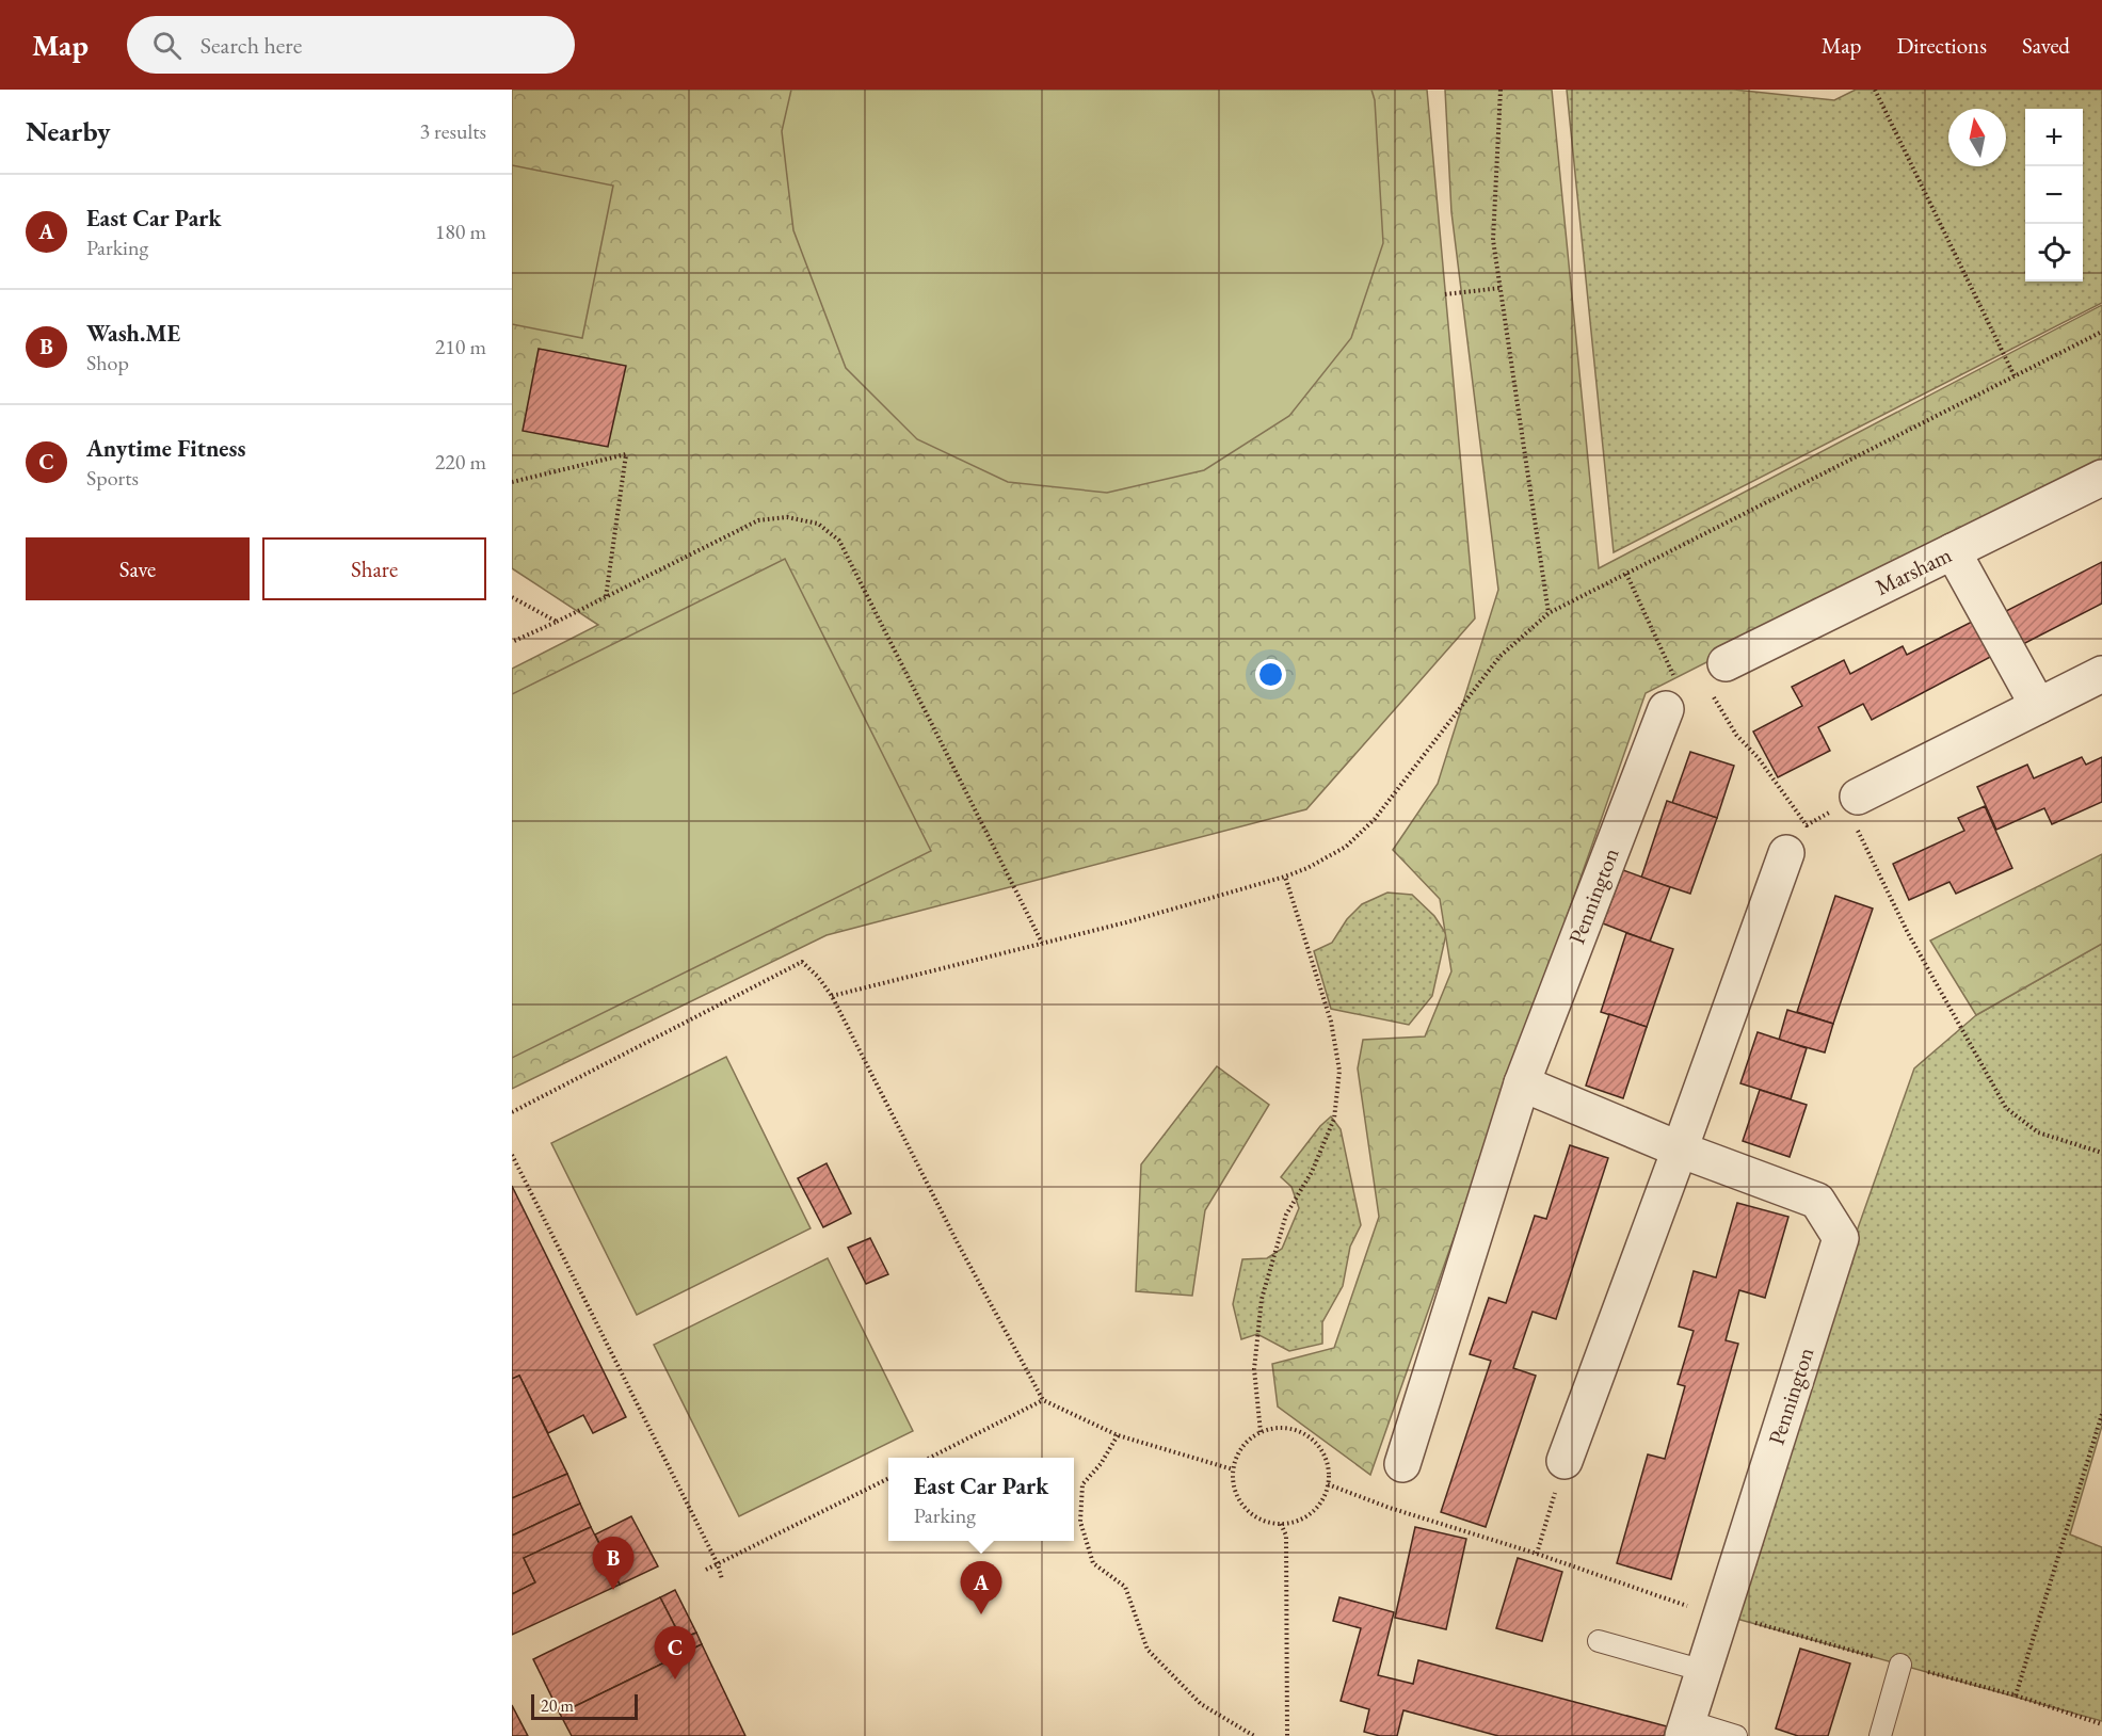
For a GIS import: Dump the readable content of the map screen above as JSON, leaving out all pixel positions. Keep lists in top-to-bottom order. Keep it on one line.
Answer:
{"streets":{"street":["Marsham","Pennington"]},"scale_bar":"20 m","north":"top","page":{"header":"Map","search":"Search here","nav":["Map","Directions","Saved"],"heading":["Nearby","3 results"],"map_buttons":["+","−"],"list":[{"mark":"A","name":"East Car Park","note":"Parking","value":"180 m"},{"mark":"B","name":"Wash.ME","note":"Shop","value":"210 m"},{"mark":"C","name":"Anytime Fitness","note":"Sports","value":"220 m"}],"buttons":["Save","Share"],"popup":["East Car Park","Parking"],"pins":["B","A","C"],"scale":"20 m"}}
